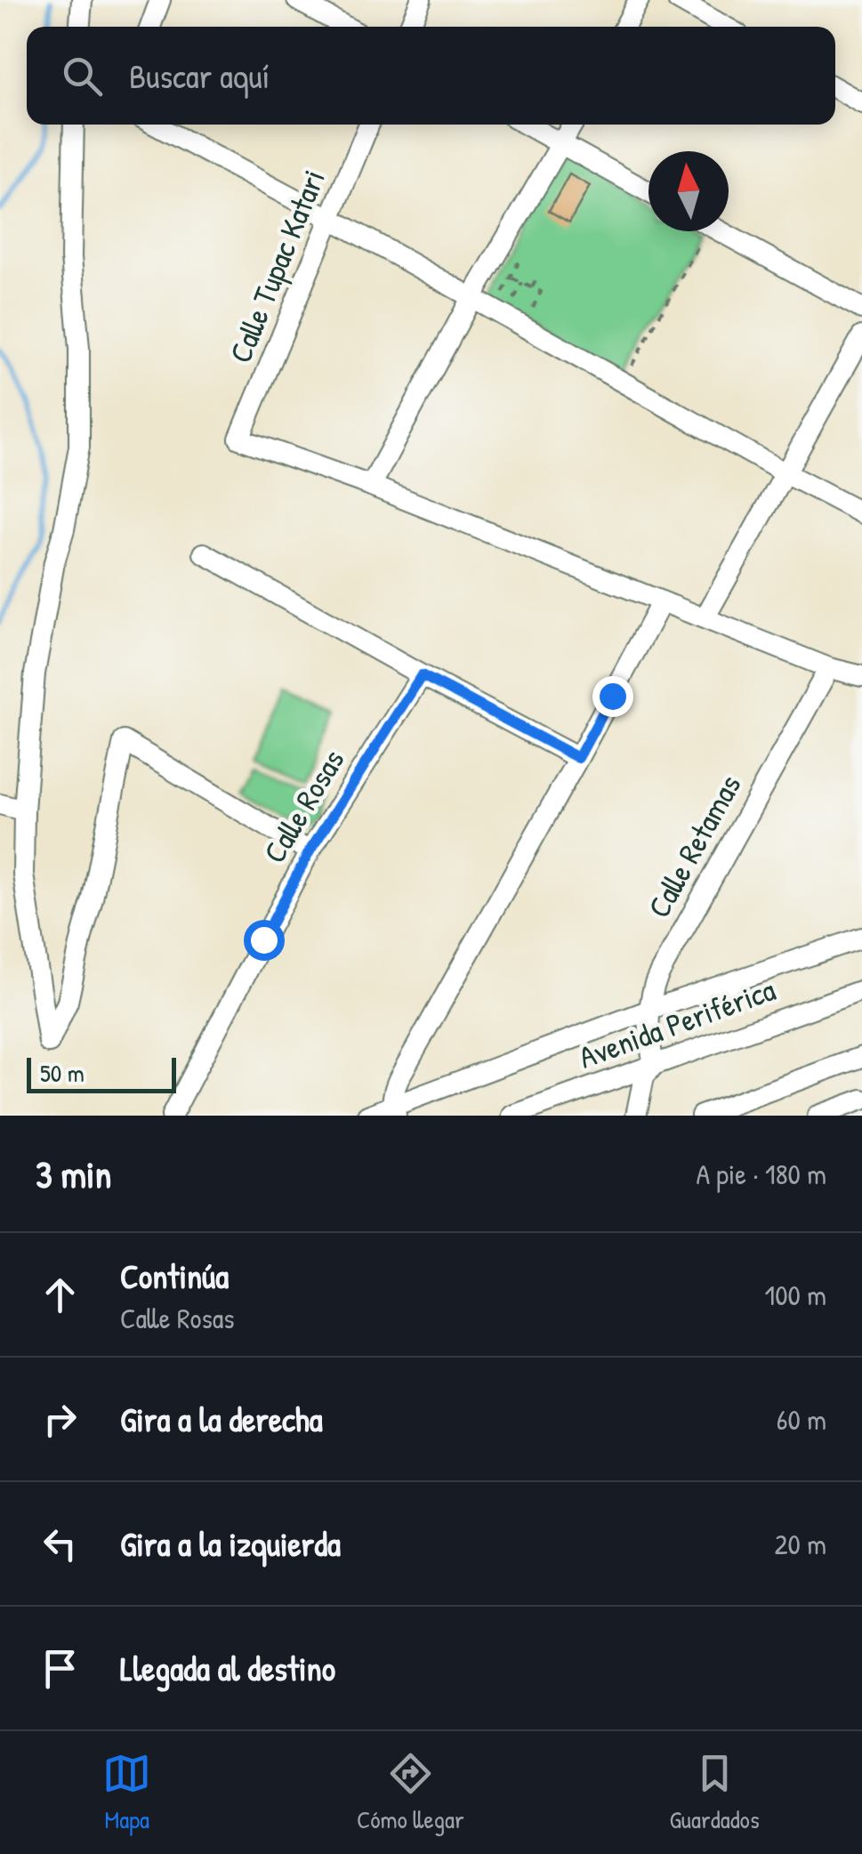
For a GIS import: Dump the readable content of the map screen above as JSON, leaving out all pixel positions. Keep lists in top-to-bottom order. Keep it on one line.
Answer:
{"streets":{"street":["Calle Tupac Katari","Calle Rosas","Calle Retamas","Avenida Periférica"]},"crossings":[["Calle Retamas","Avenida Periférica"]],"scale_bar":"50 m","north":"top","page":{"search":"Buscar aquí","scale":"50 m","heading":["3 min","A pie · 180 m"],"list":[["Continúa","Calle Rosas","100 m"],["Gira a la derecha","60 m"],["Gira a la izquierda","20 m"],"Llegada al destino"],"nav":["Mapa","Cómo llegar","Guardados"]}}
